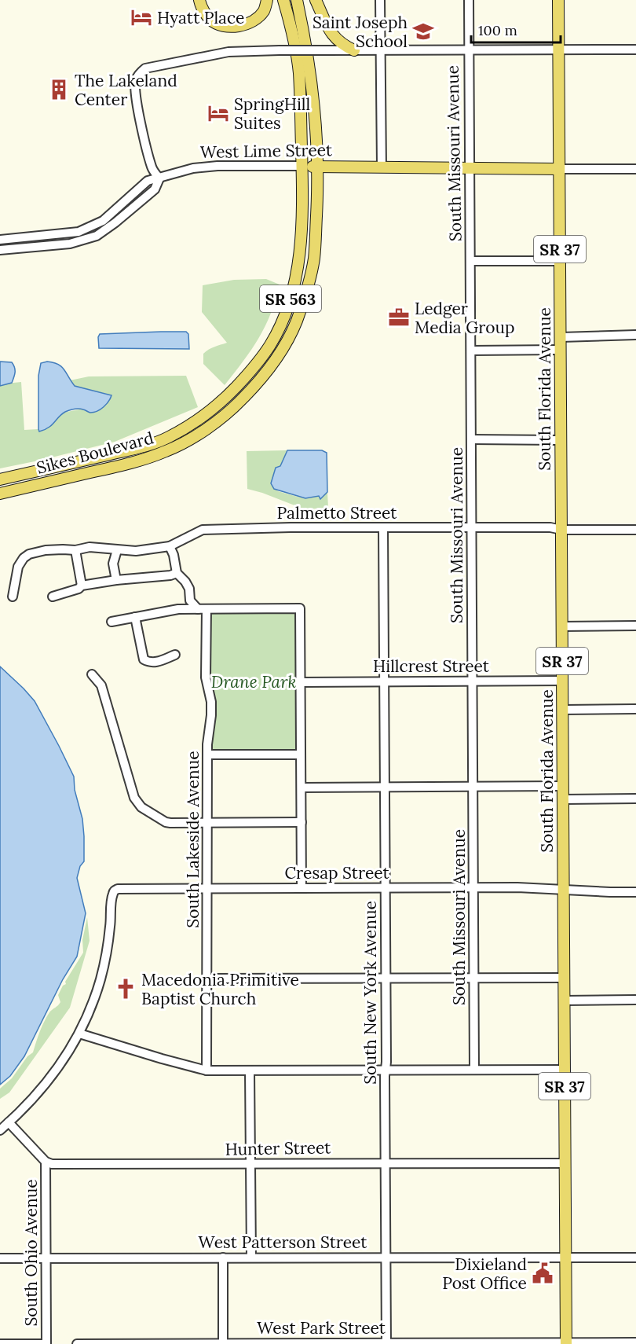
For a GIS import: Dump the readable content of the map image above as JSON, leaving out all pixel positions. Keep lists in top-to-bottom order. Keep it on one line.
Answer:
{"streets":{"main road":["West Lime Street","SR 37","SR 563","South Florida Avenue","Sikes Boulevard"],"street":["South Missouri Avenue","Palmetto Street","Hillcrest Street","South Lakeside Avenue","Cresap Street","South New York Avenue","Hunter Street","West Patterson Street","South Ohio Avenue","West Park Street"]},"crossings":[["West Lime Street","South Missouri Avenue"],["West Lime Street","South Florida Avenue"],["West Lime Street","Sikes Boulevard"],["South Missouri Avenue","Palmetto Street"],["South Missouri Avenue","Hillcrest Street"],["South Missouri Avenue","Cresap Street"],["South Florida Avenue","Palmetto Street"],["South Florida Avenue","Hillcrest Street"],["South Florida Avenue","Cresap Street"],["South Florida Avenue","Hunter Street"],["South Florida Avenue","West Patterson Street"],["South Florida Avenue","West Park Street"],["Palmetto Street","South New York Avenue"],["Hillcrest Street","South New York Avenue"],["South Lakeside Avenue","Cresap Street"],["Cresap Street","South New York Avenue"],["South New York Avenue","Hunter Street"],["South New York Avenue","West Patterson Street"],["South New York Avenue","West Park Street"],["Hunter Street","South Ohio Avenue"],["West Patterson Street","South Ohio Avenue"]],"parks":["Drane Park"],"places":{"hotel":["Hyatt Place","SpringHill Suites"],"school or university":["Saint Joseph School"],"building":["The Lakeland Center"],"office":["Ledger Media Group"],"church":["Macedonia Primitive Baptist Church"],"public building":["Dixieland Post Office"]},"scale_bar":"100 m"}
